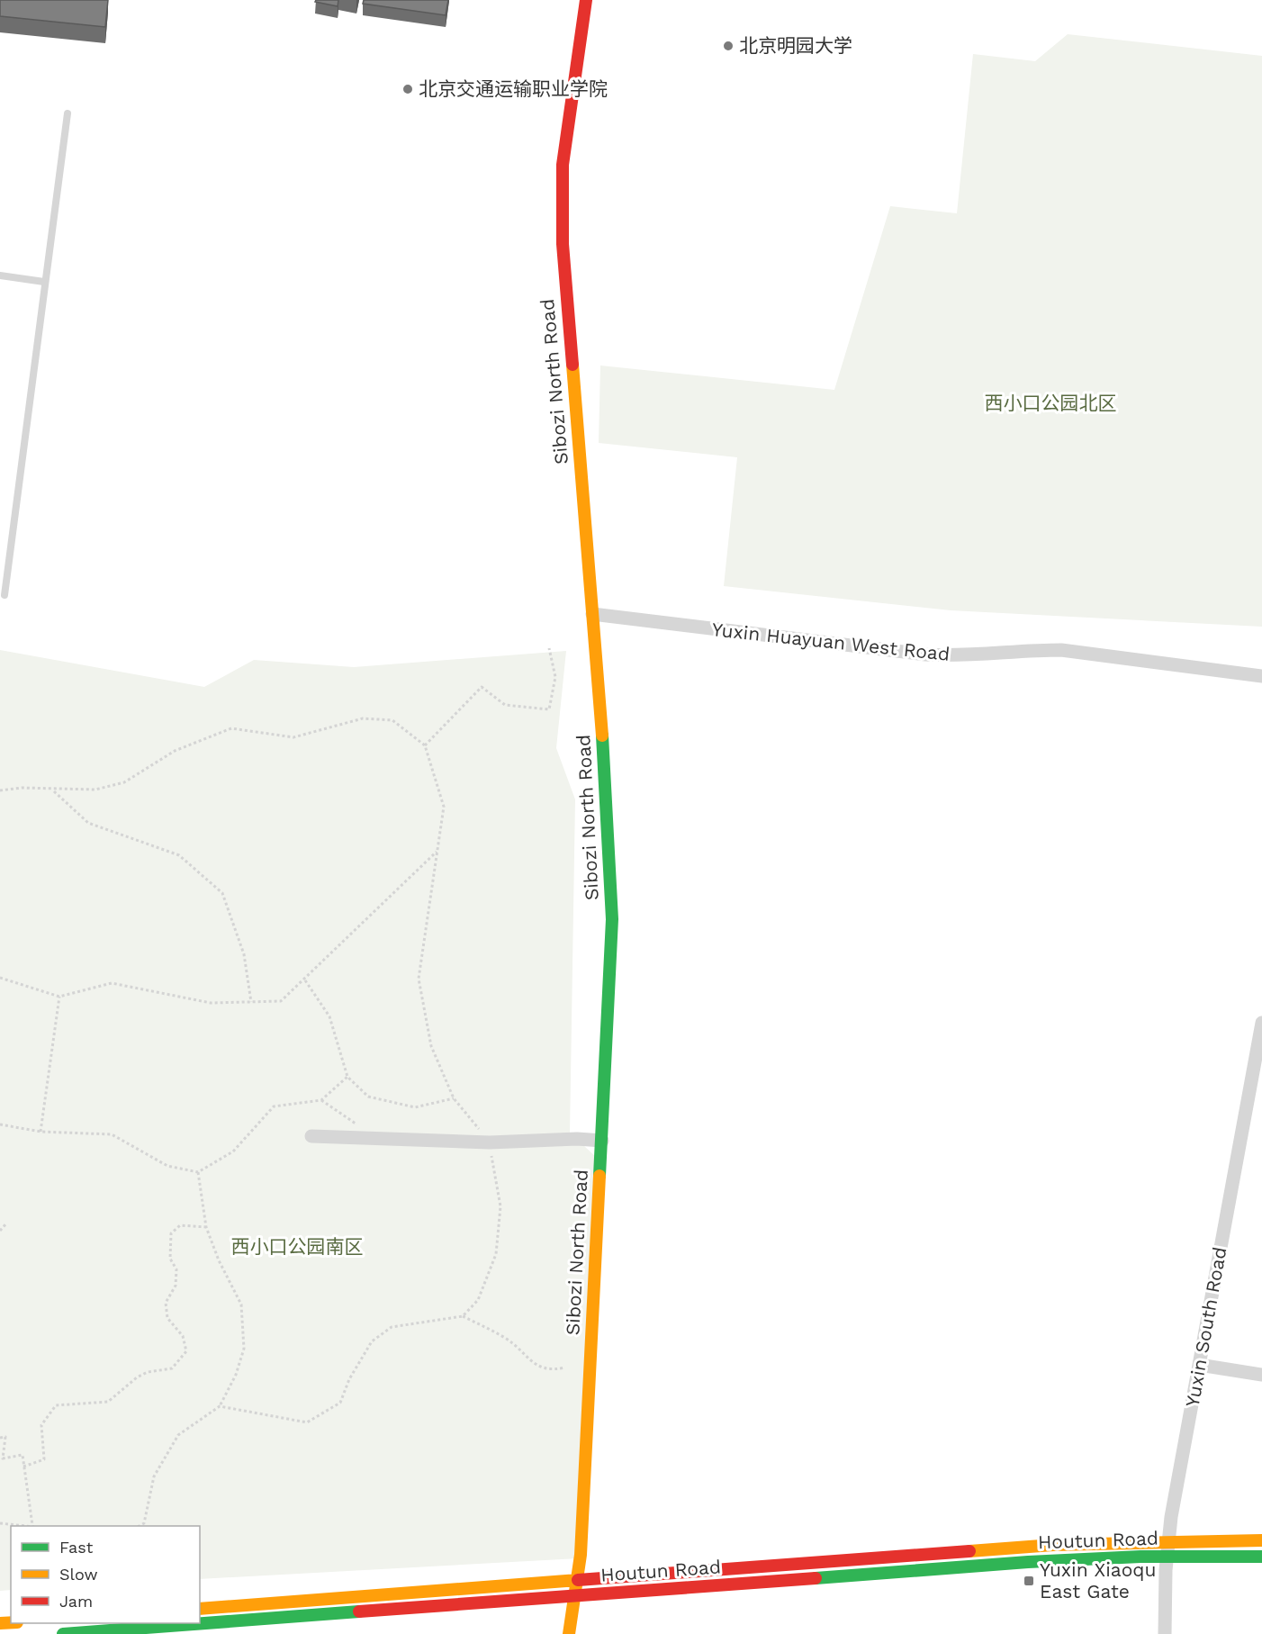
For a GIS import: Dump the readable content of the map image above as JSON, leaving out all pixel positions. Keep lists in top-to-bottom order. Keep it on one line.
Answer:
{"streets":{"main road":["Sibozi North Road","Houtun Road"],"street":["Yuxin Huayuan West Road","Yuxin South Road"]},"crossings":[["Sibozi North Road","Yuxin Huayuan West Road"],["Sibozi North Road","Houtun Road"],["Yuxin South Road","Houtun Road"]],"parks":["西小口公园北区","西小口公园南区"],"places":{"other":["北京明园大学","北京交通运输职业学院"],"transit":["Yuxin Xiaoqu East Gate"]},"legend":["Fast","Slow","Jam"]}
